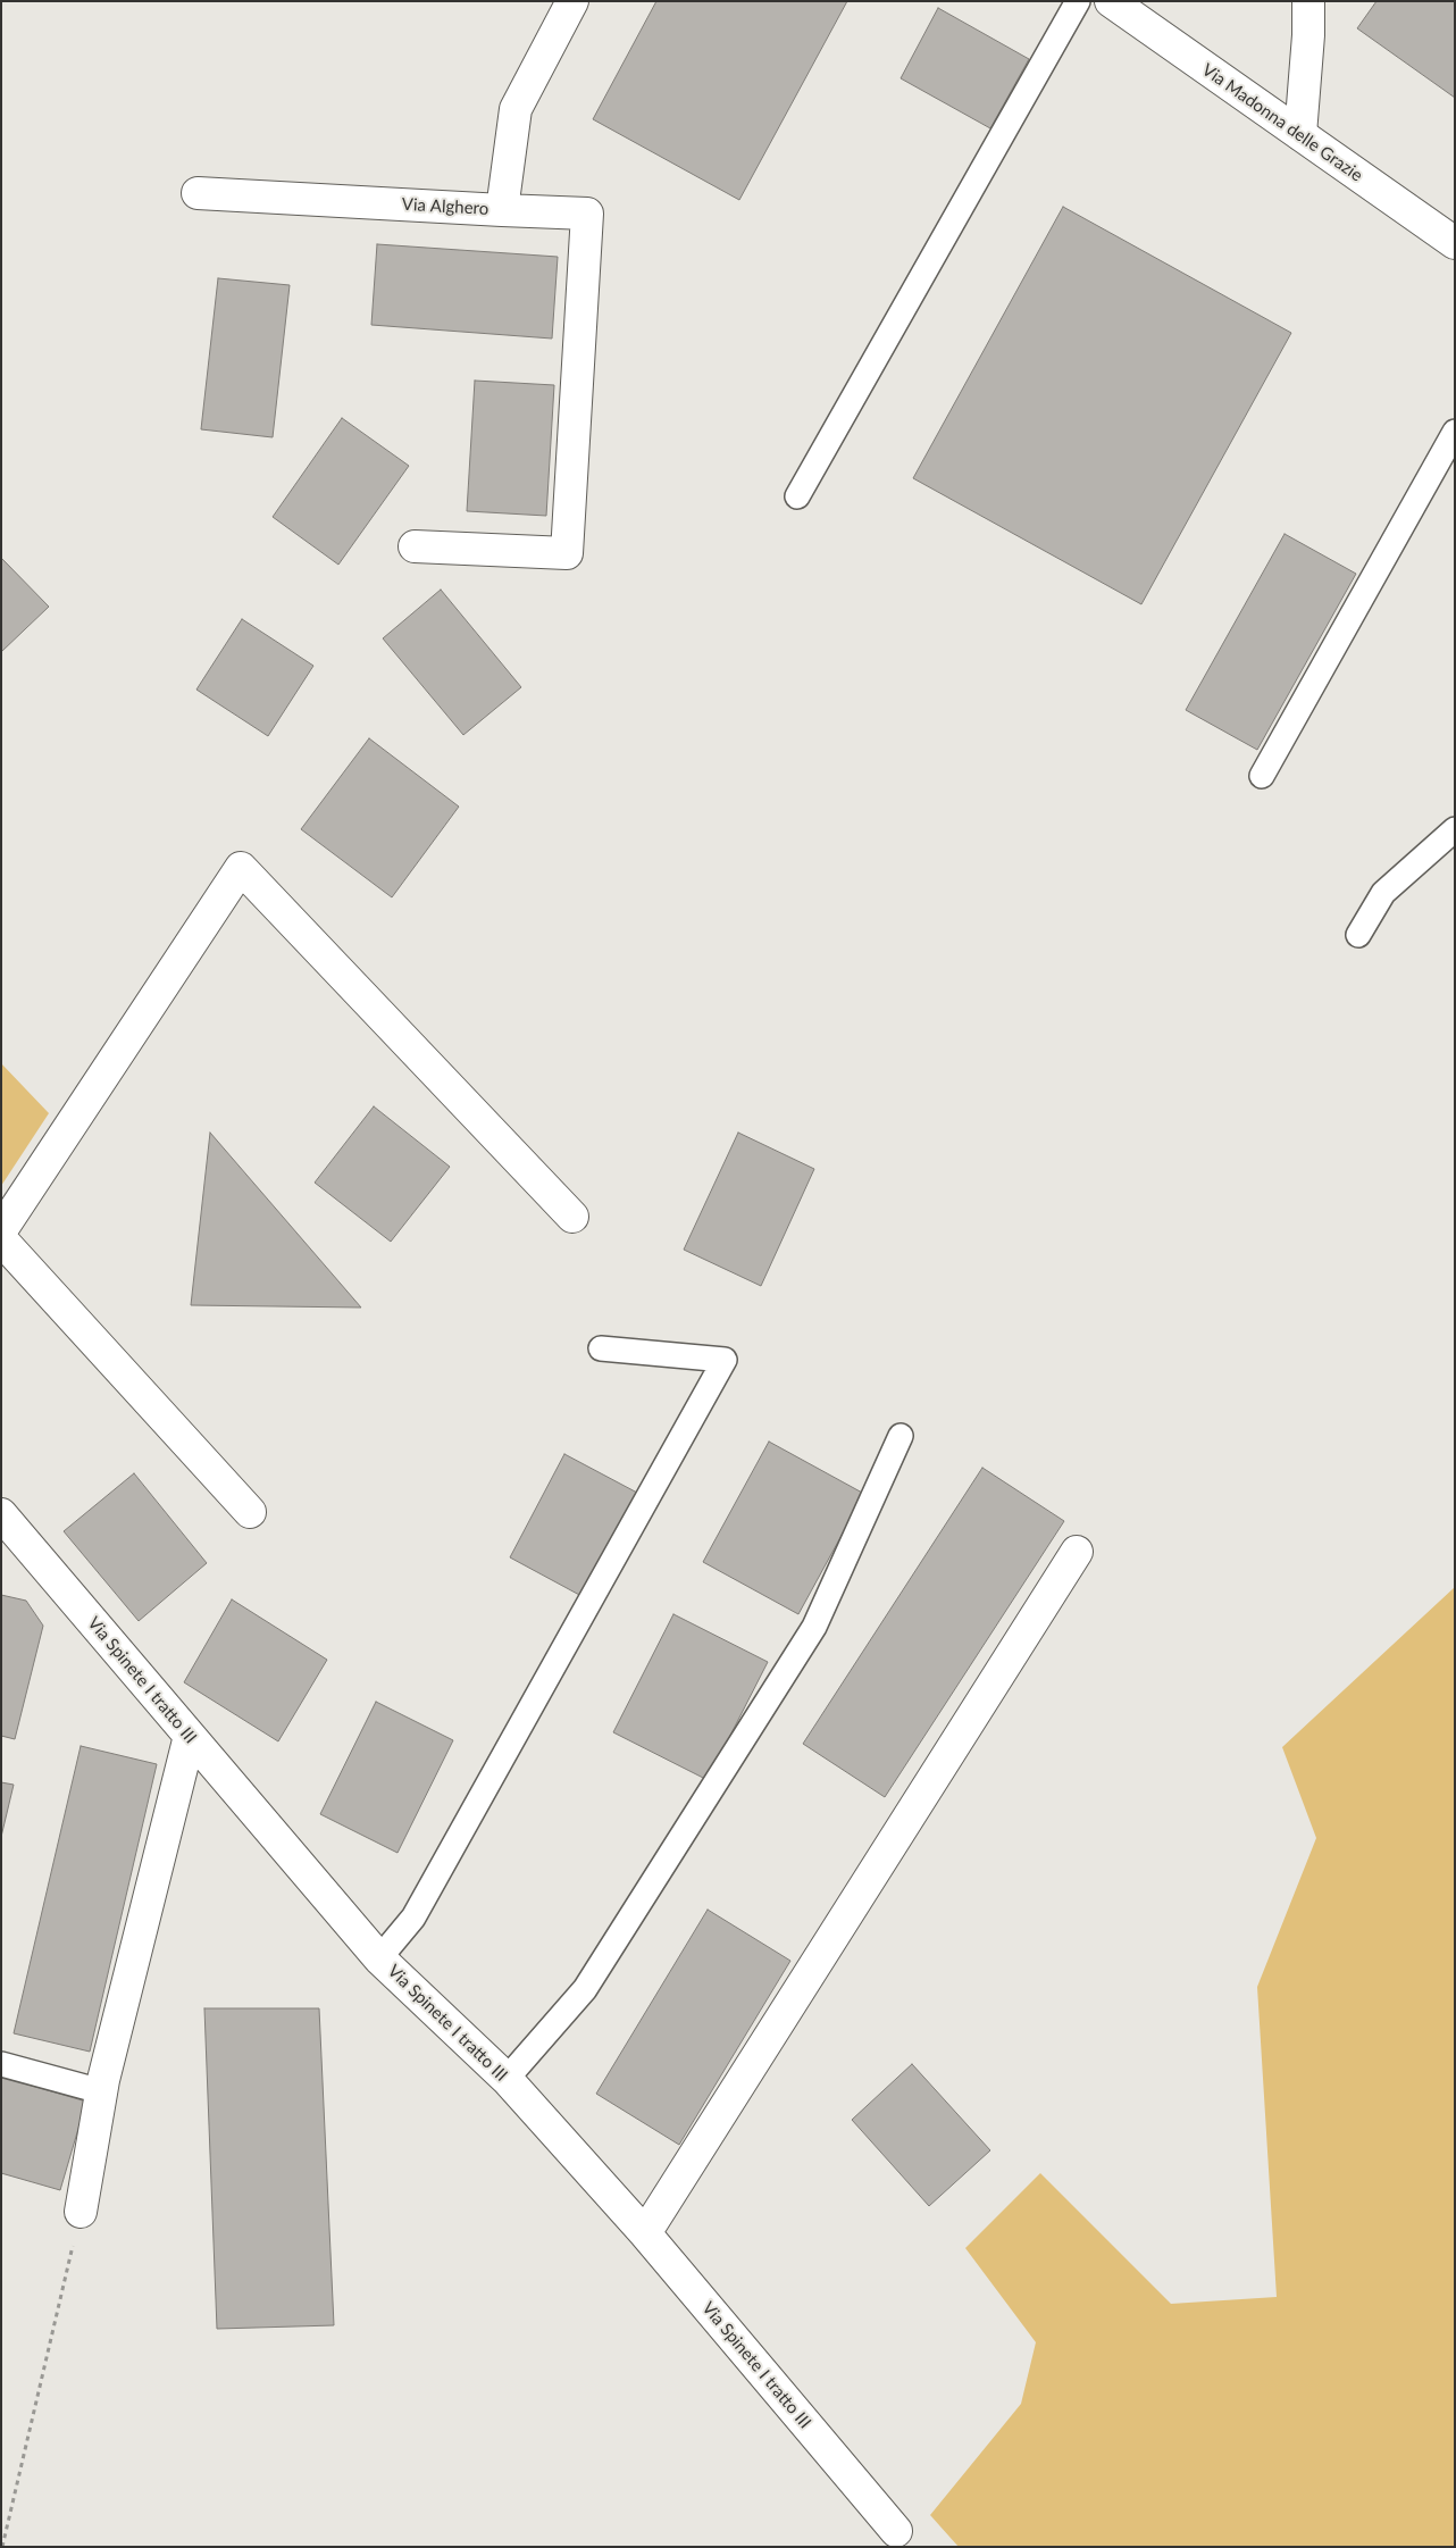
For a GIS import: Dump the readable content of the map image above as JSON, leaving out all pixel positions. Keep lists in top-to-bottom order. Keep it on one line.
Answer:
{"streets":{"street":["Via Madonna delle Grazie","Via Alghero","Via Spinete I tratto III"]}}
